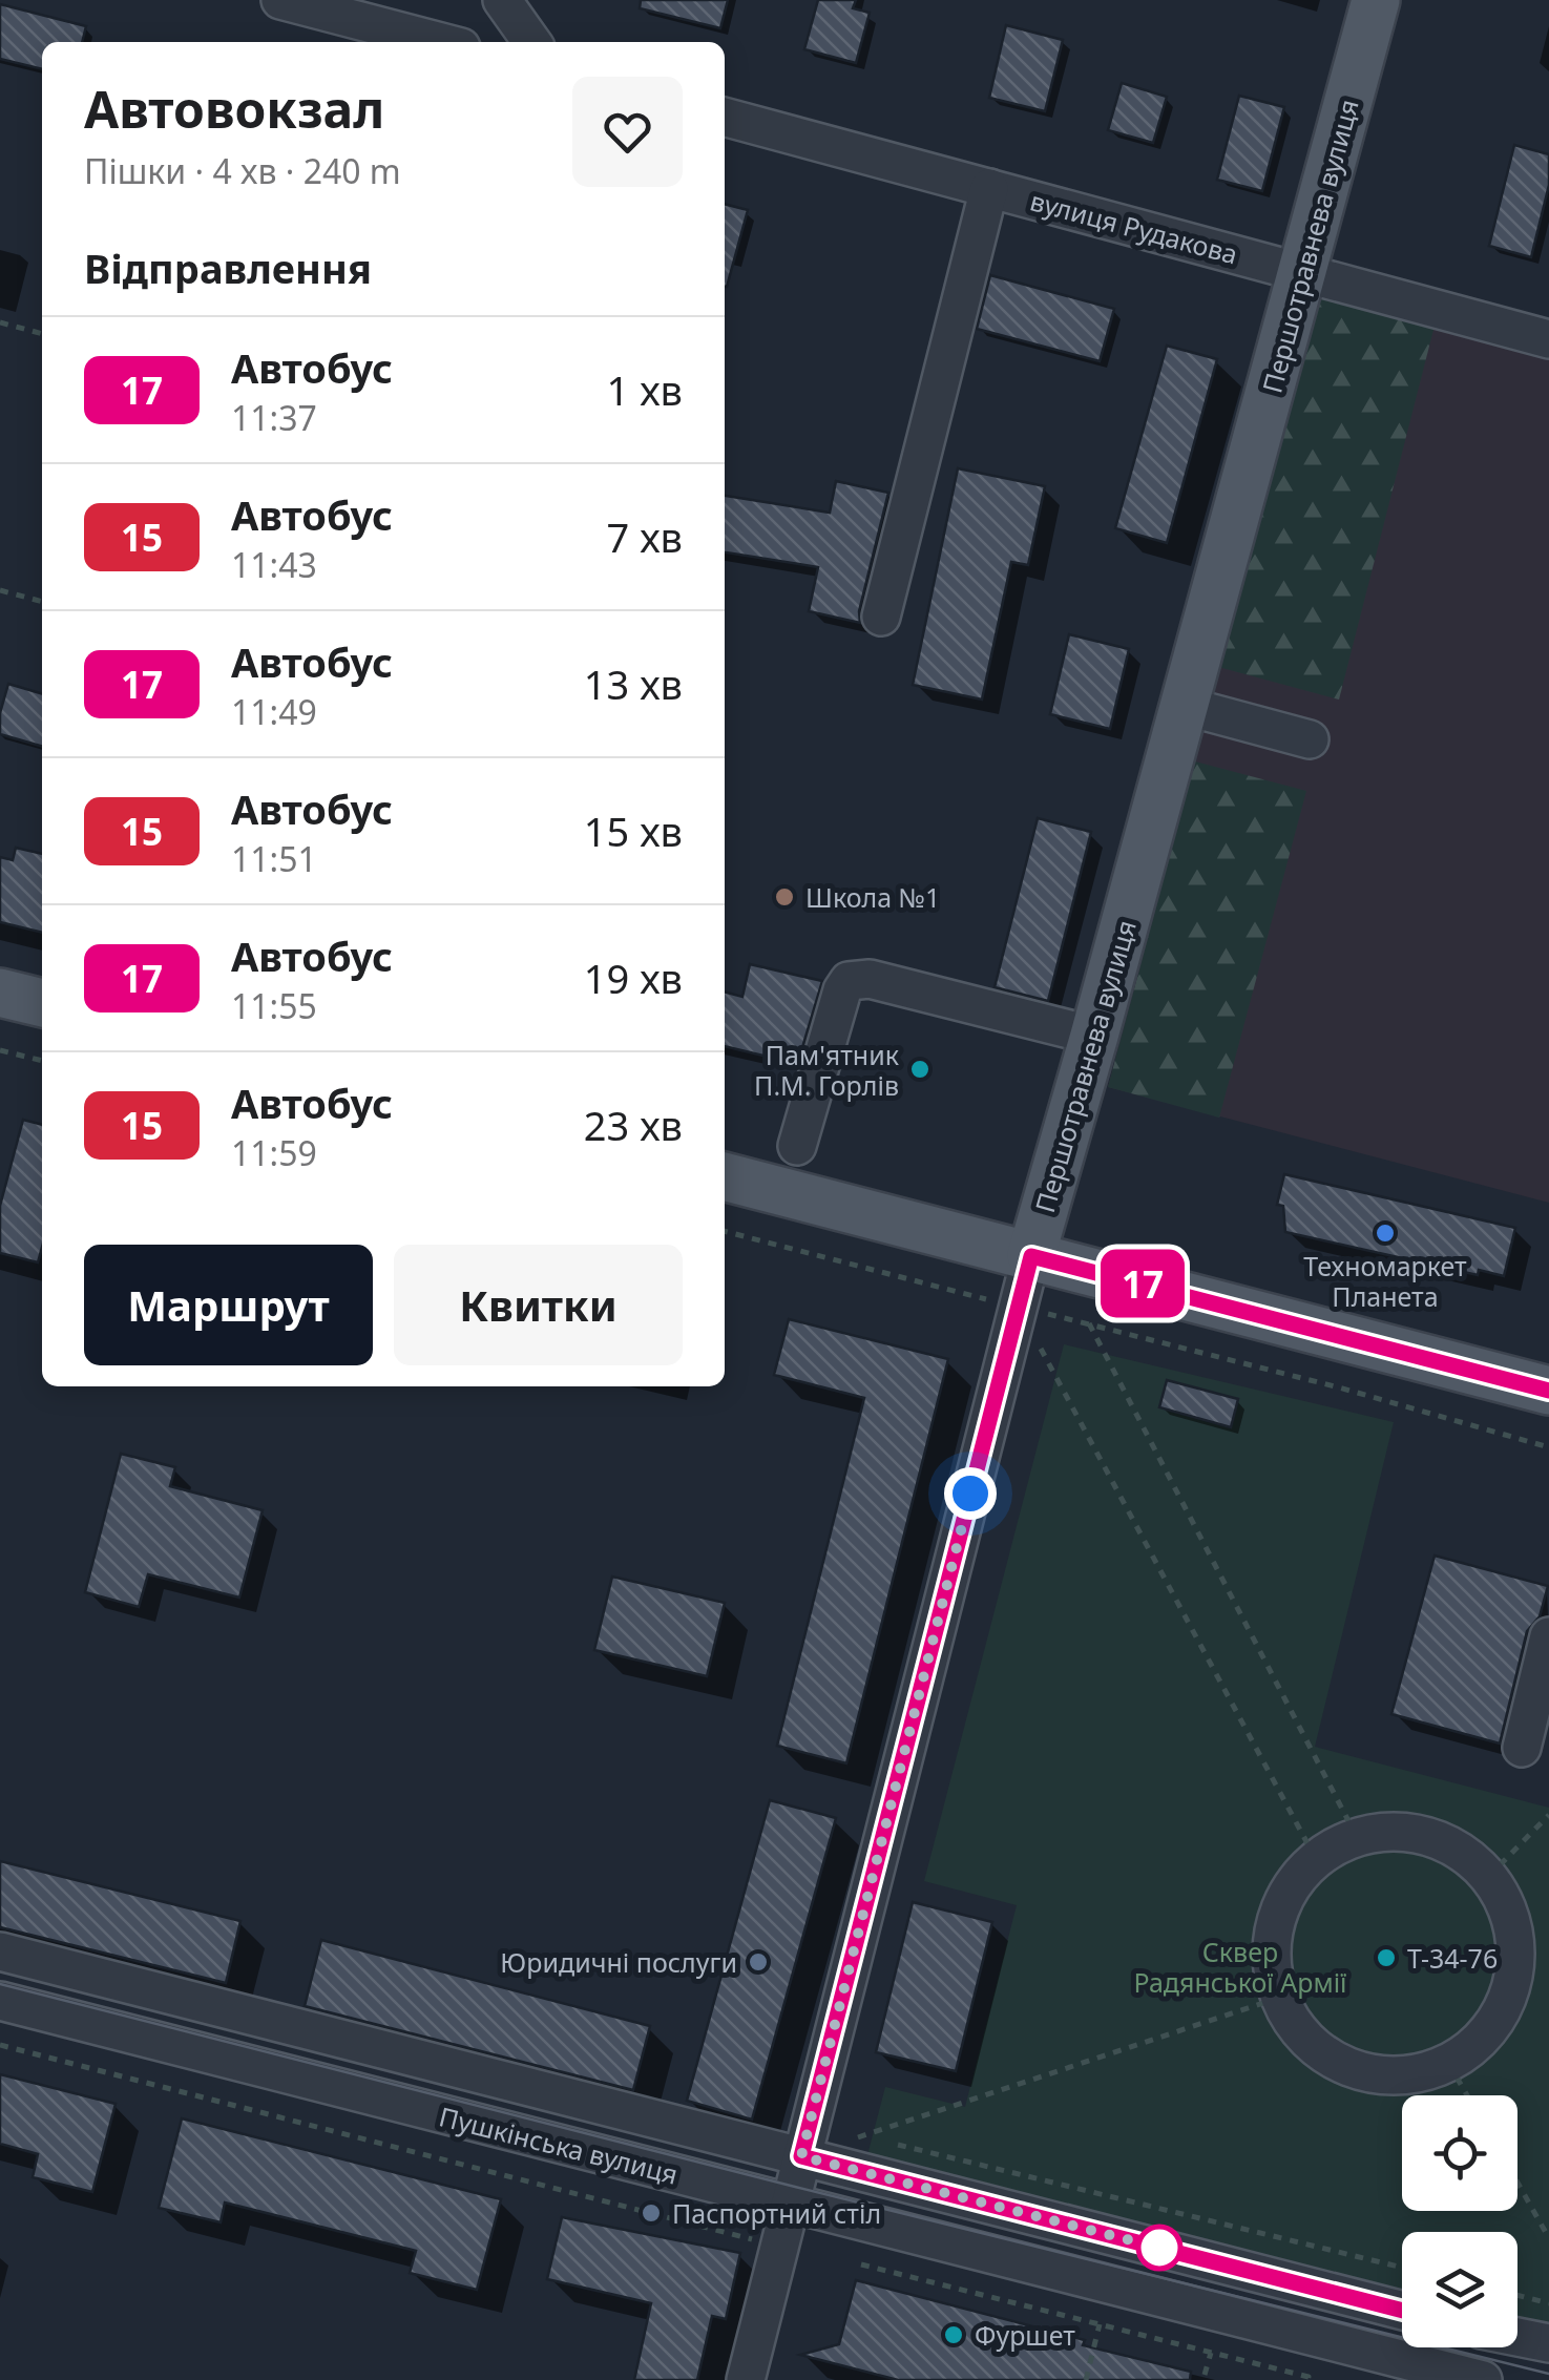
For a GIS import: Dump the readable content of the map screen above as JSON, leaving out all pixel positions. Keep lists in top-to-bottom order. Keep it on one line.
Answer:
{"streets":{"main road":["Першотравнева вулиця"],"street":["вулиця Рудакова","Пушкінська вулиця"]},"crossings":[["вулиця Рудакова","Першотравнева вулиця"],["Першотравнева вулиця","Пушкінська вулиця"]],"parks":["Сквер Радянської Армії"],"places":["Школа №1","Пам'ятник П.М. Горлів","Техномаркет Планета","Т-34-76","Юридичні послуги","Паспортний стіл","Фуршет"],"lines":["bus line 17"],"page":{"on_map":"17","heading":[["Автовокзал","Пішки · 4 хв · 240 m"],"Відправлення"],"list":[{"mark":"17","name":"Автобус","note":"11:37","value":"1 хв"},{"mark":"15","name":"Автобус","note":"11:43","value":"7 хв"},{"mark":"17","name":"Автобус","note":"11:49","value":"13 хв"},{"mark":"15","name":"Автобус","note":"11:51","value":"15 хв"},{"mark":"17","name":"Автобус","note":"11:55","value":"19 хв"},{"mark":"15","name":"Автобус","note":"11:59","value":"23 хв"}],"buttons":["Маршрут","Квитки"]}}
